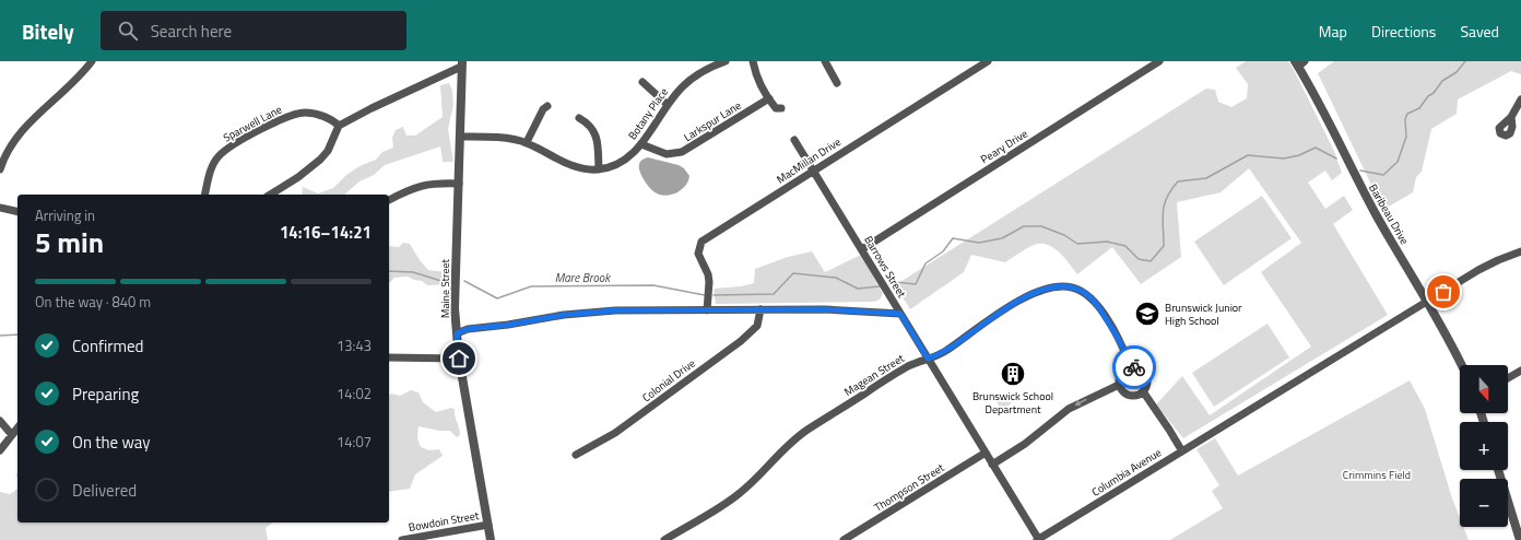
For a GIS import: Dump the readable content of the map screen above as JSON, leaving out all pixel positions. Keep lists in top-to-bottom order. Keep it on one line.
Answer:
{"streets":{"street":["Botany Place","Larkspur Lane","Sparwell Lane","Peary Drive","MacMillan Drive","Baribeau Drive","Barrows Street","Maine Street","Magean Street","Colonial Drive","Columbia Avenue","Thompson Street","Bowdoin Street"]},"crossings":[["Botany Place","Larkspur Lane"],["Botany Place","Maine Street"],["Peary Drive","Barrows Street"],["MacMillan Drive","Barrows Street"],["Baribeau Drive","Columbia Avenue"],["Barrows Street","Magean Street"],["Barrows Street","Columbia Avenue"],["Barrows Street","Thompson Street"],["Maine Street","Bowdoin Street"]],"water":["Mare Brook"],"parks":["Crimmins Field"],"places":{"school or university":["Brunswick Junior High School"],"building":["Brunswick School Department"]},"north":"bottom","page":{"header":"Bitely","search":"Search here","nav":["Map","Directions","Saved"],"heading":["5 min","Arriving in","14:16–14:21"],"bar":"On the way · 840 m","list":[["Confirmed","13:43"],["Preparing","14:02"],["On the way","14:07"],"Delivered"],"map_buttons":["+","−"]}}
